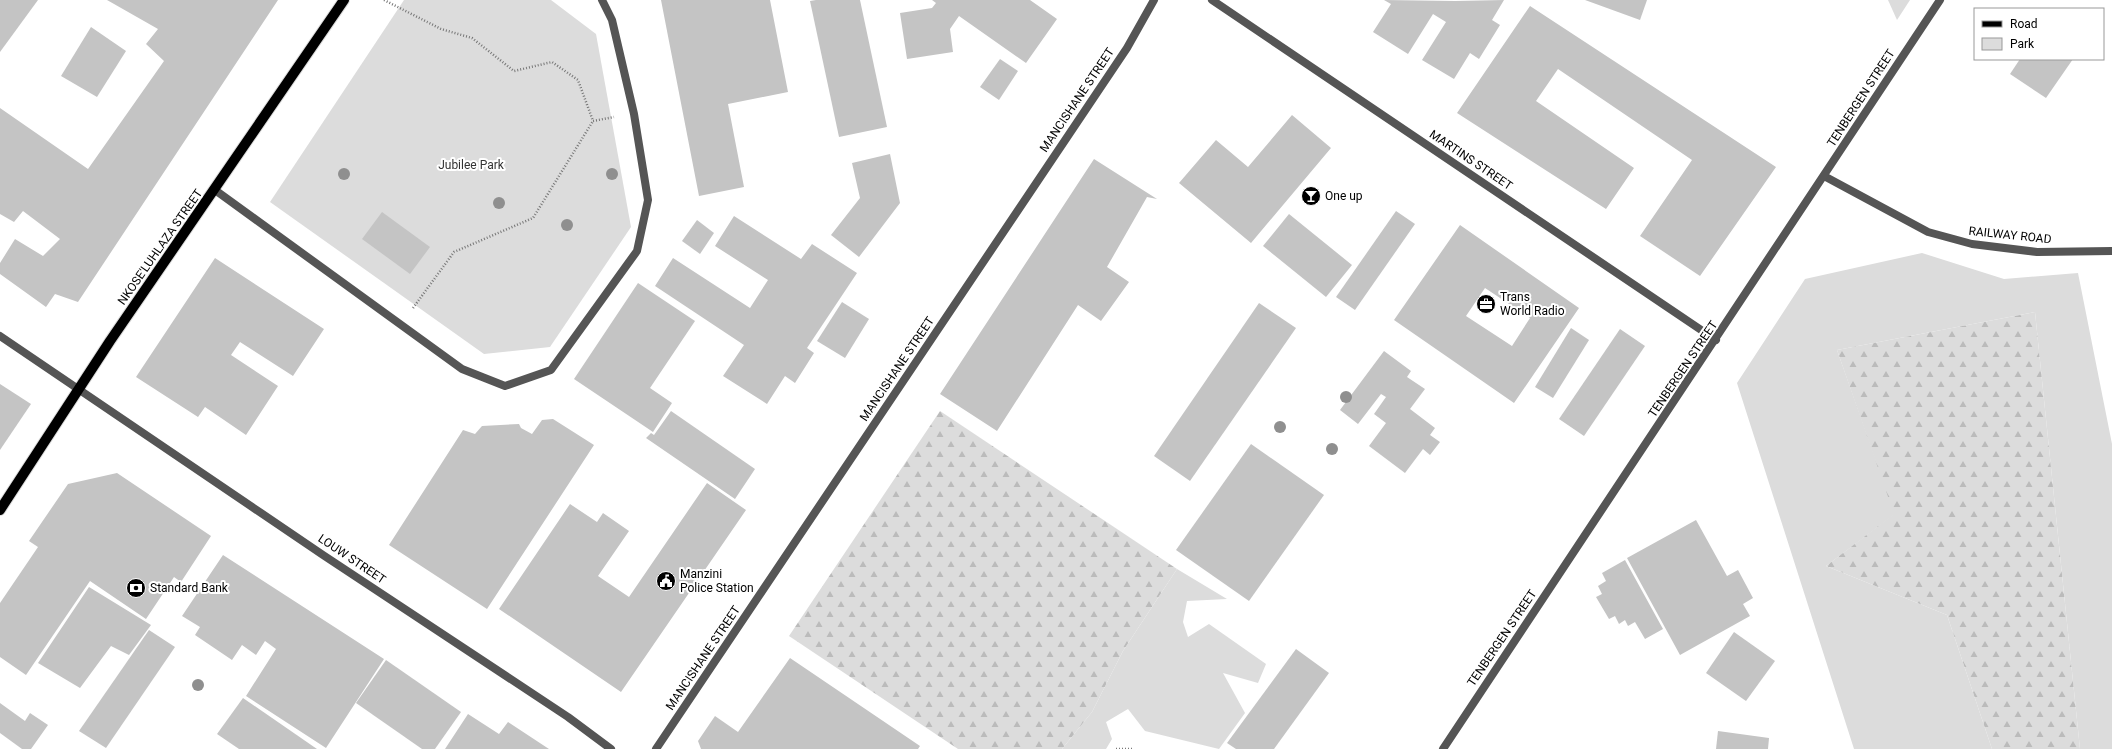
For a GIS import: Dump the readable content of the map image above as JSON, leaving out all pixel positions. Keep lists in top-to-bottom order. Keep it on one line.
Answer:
{"streets":{"main road":["NKOSE'LUHLAZA STREET"],"street":["TENBERGEN STREET","MANCISHANE STREET","MARTINS STREET","RAILWAY ROAD","LOUW STREET"]},"crossings":[["TENBERGEN STREET","MARTINS STREET"],["TENBERGEN STREET","RAILWAY ROAD"],["NKOSE'LUHLAZA STREET","LOUW STREET"]],"parks":["Jubilee Park"],"places":{"bar":["One up"],"office":["Trans World Radio"],"public building":["Manzini Police Station"],"bank":["Standard Bank"]},"legend":["Road","Park"]}
